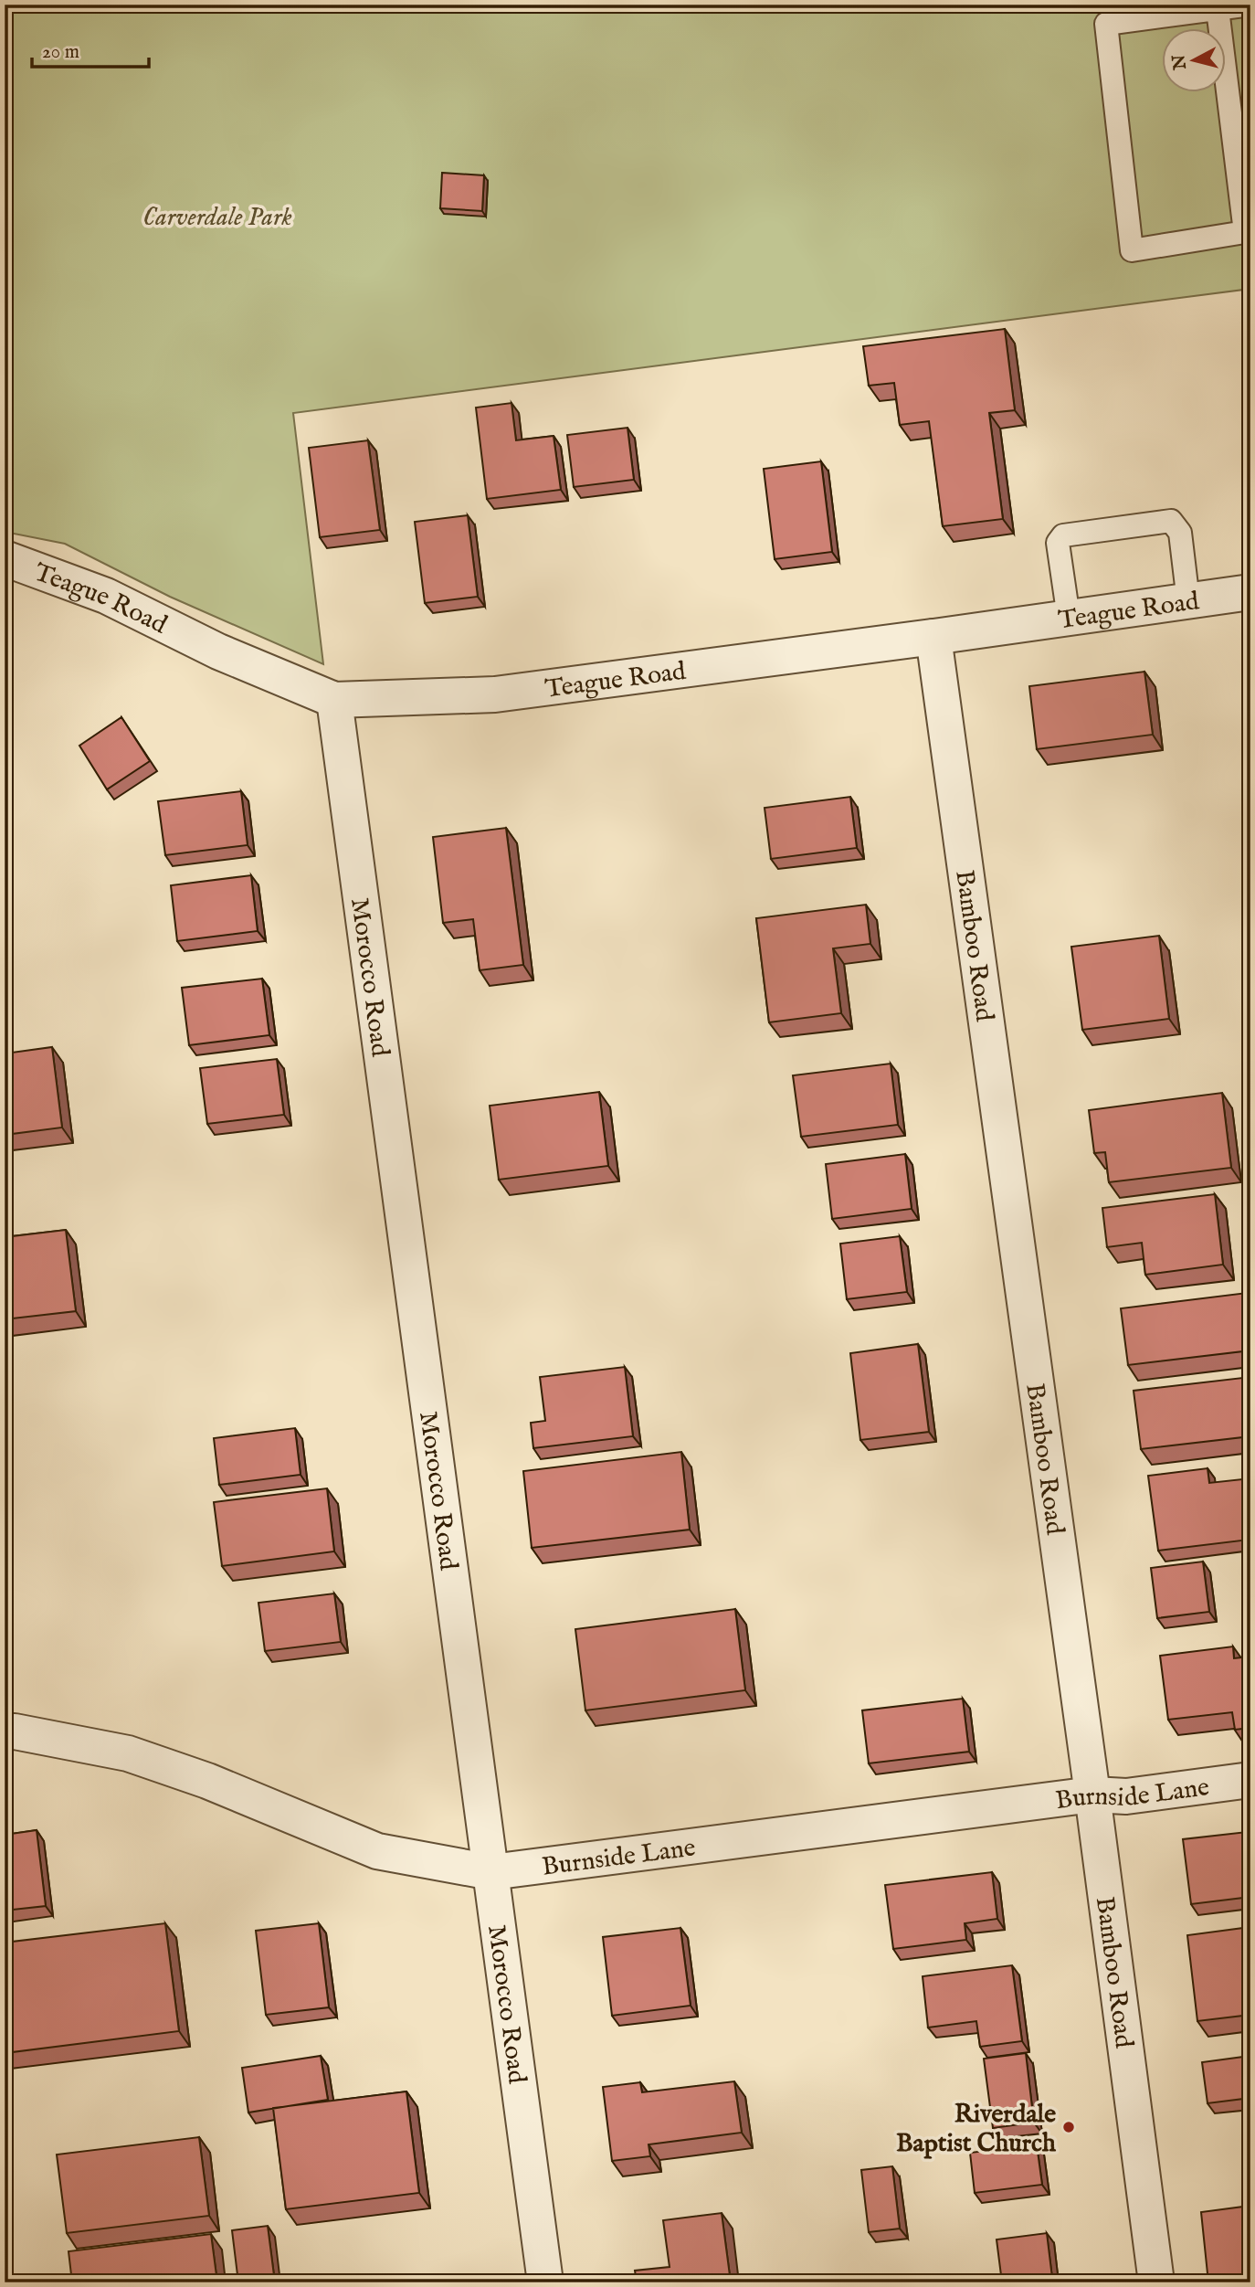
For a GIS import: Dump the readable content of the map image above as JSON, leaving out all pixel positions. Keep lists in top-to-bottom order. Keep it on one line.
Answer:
{"streets":{"street":["Teague Road","Bamboo Road","Morocco Road","Burnside Lane"]},"crossings":[["Teague Road","Bamboo Road"],["Teague Road","Morocco Road"],["Bamboo Road","Burnside Lane"],["Morocco Road","Burnside Lane"]],"parks":["Carverdale Park"],"places":["Riverdale Baptist Church"],"scale_bar":"20 m","north":"left"}
